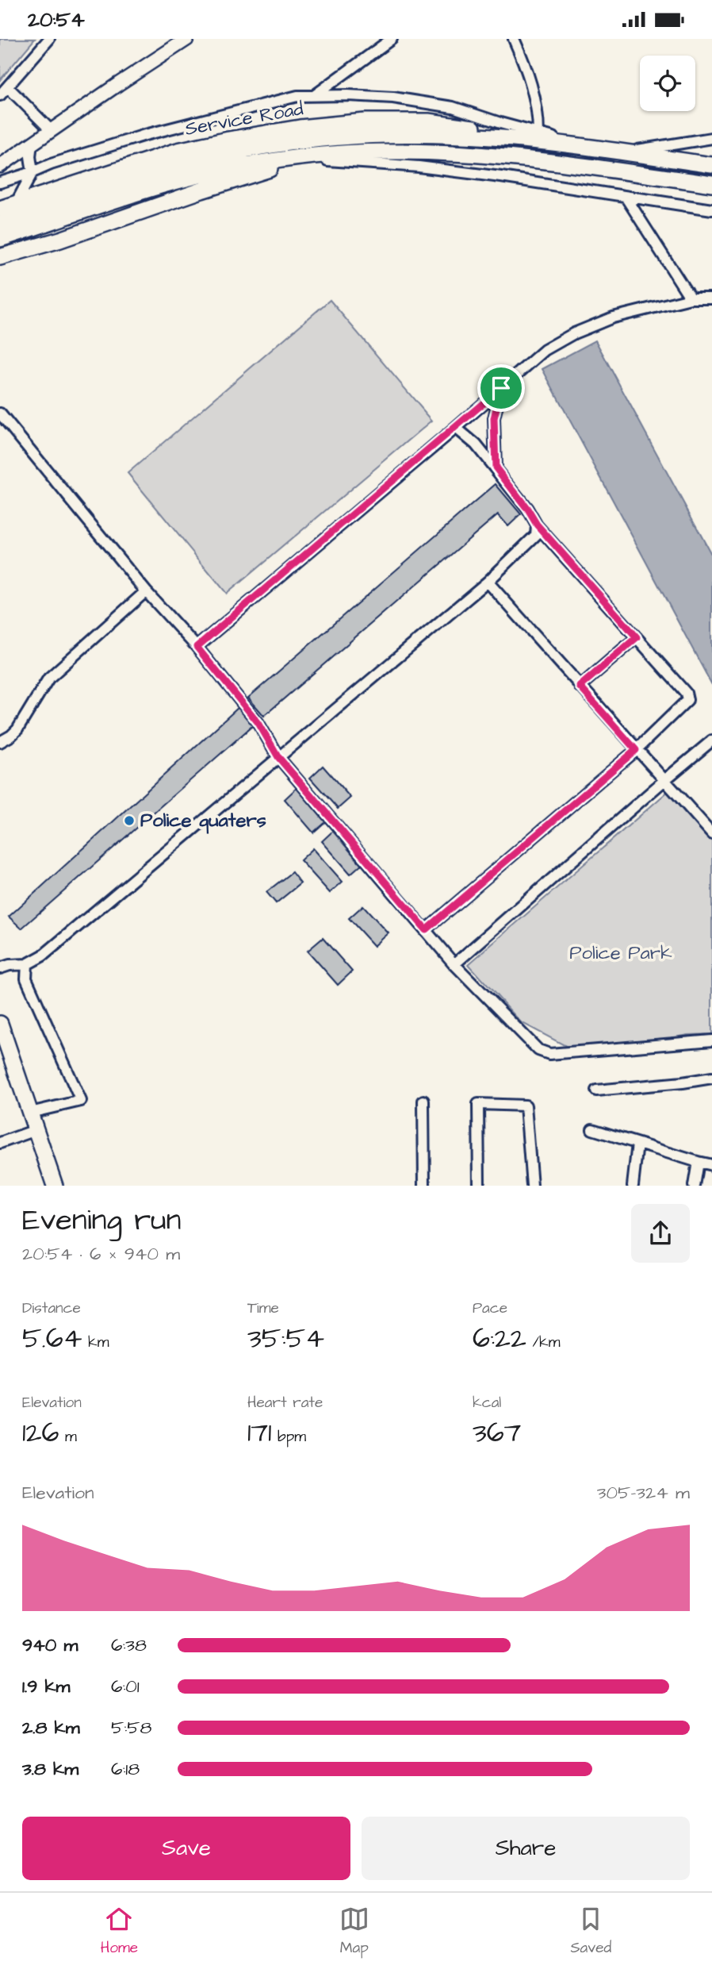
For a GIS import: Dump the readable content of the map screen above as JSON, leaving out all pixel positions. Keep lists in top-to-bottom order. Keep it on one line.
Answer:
{"streets":{"highway":["Service Road"]},"parks":["Police Park"],"places":["Police quaters"],"page":{"status":"20:54","heading":["Evening run","20:54 · 6 × 940 m"],"stats":[["Distance","5.64 km"],["Time","35:54"],["Pace","6:22 /km"],["Elevation","126 m"],["Heart rate","171 bpm"],["kcal","367"]],"chart":["Elevation","305–324 m"],"list":[{"name":"940 m","note":"6:38"},{"name":"1.9 km","note":"6:01"},{"name":"2.8 km","note":"5:58"},{"name":"3.8 km","note":"6:18"}],"buttons":["Save","Share"],"tabs":["Home","Map","Saved"]}}
